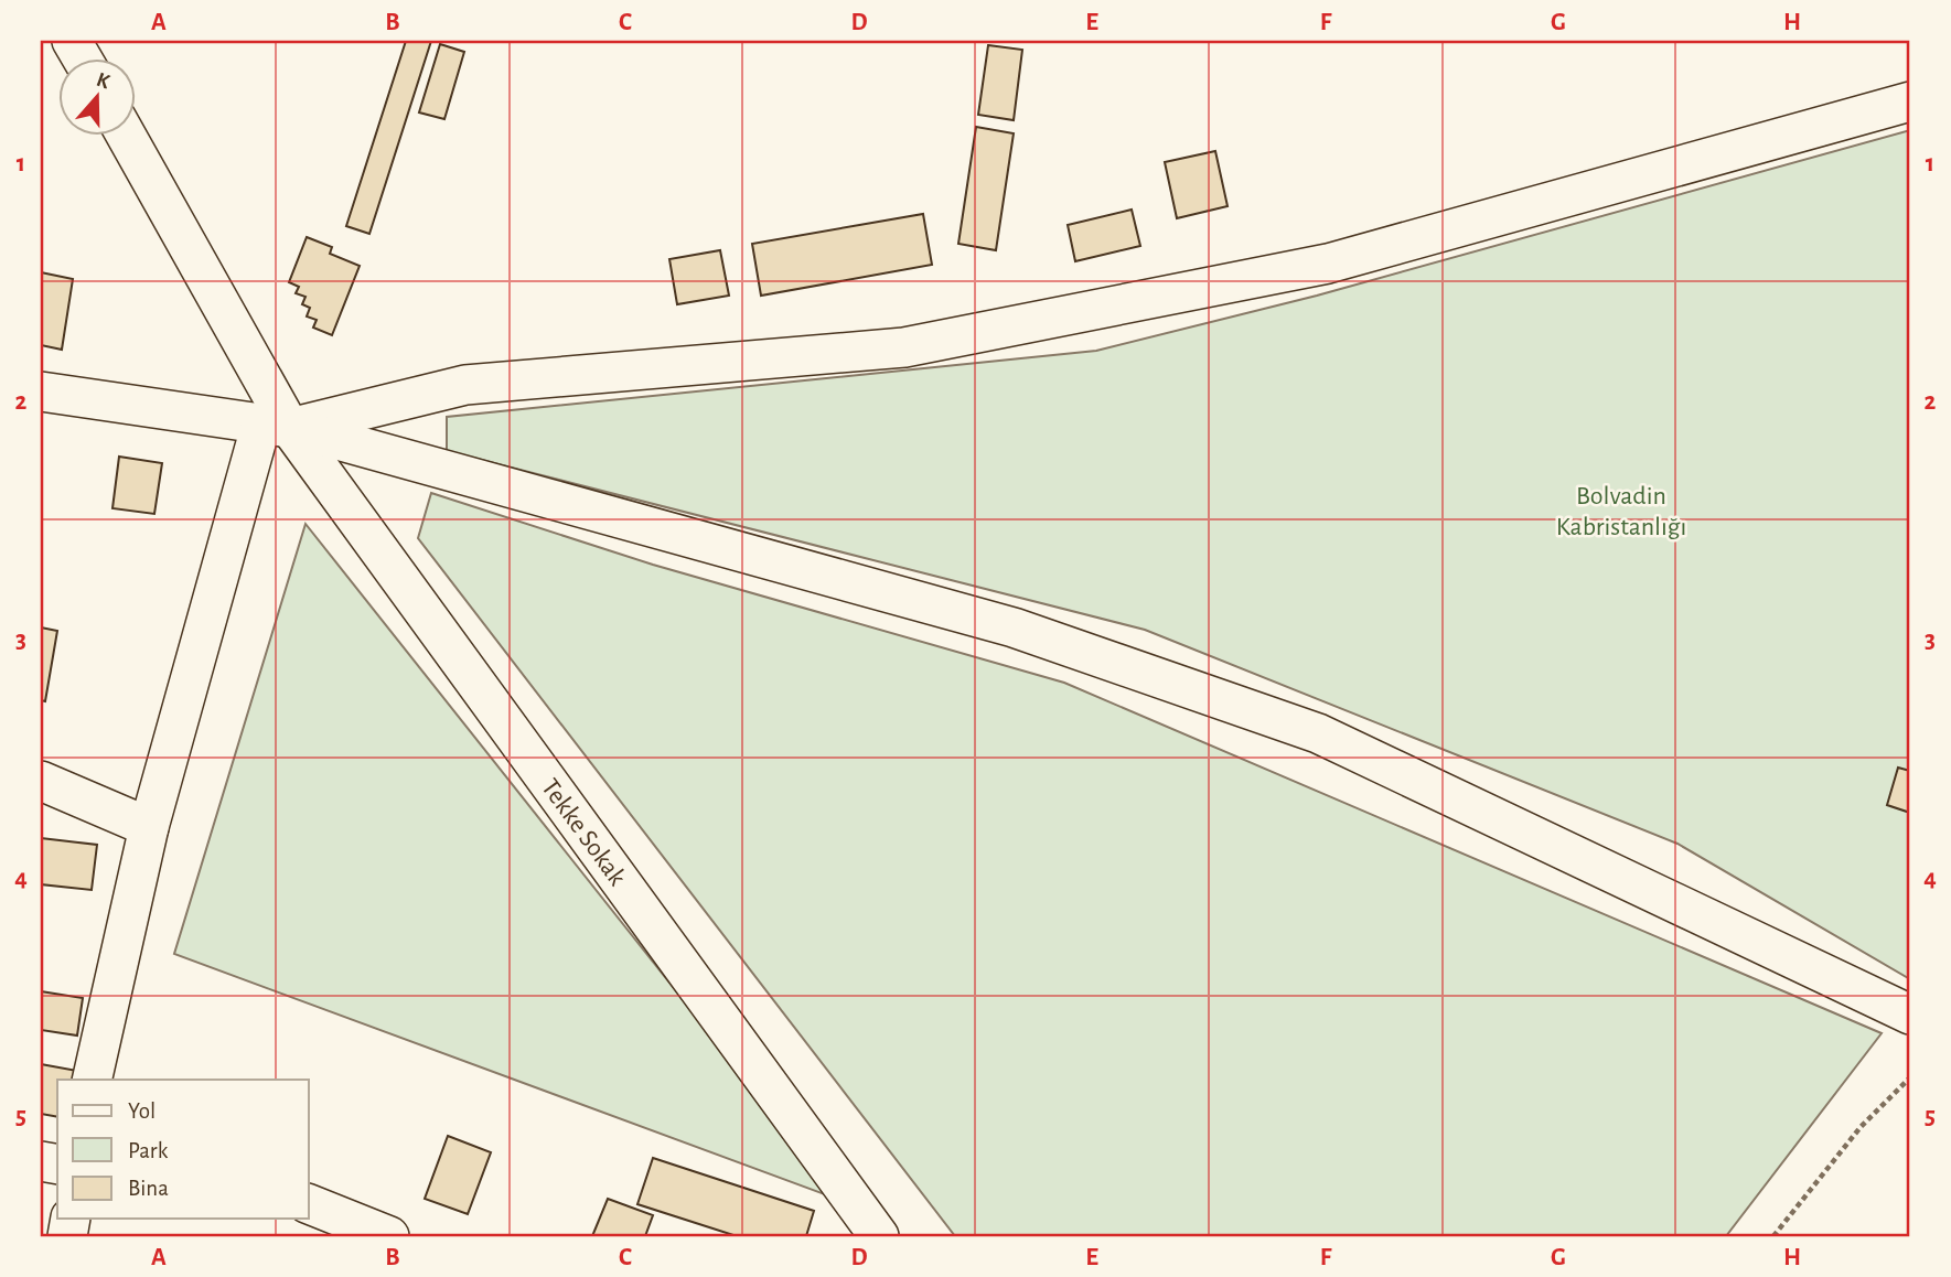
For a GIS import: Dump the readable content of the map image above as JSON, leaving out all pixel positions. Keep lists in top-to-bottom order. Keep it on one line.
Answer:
{"streets":{"street":["Tekke Sokak"]},"parks":["Bolvadin Kabristanlığı"],"legend":["Yol","Park","Bina"],"north":"top","grid":{"columns":["A","B","C","D","E","F","G","H"],"rows":["1","2","3","4","5"]}}
